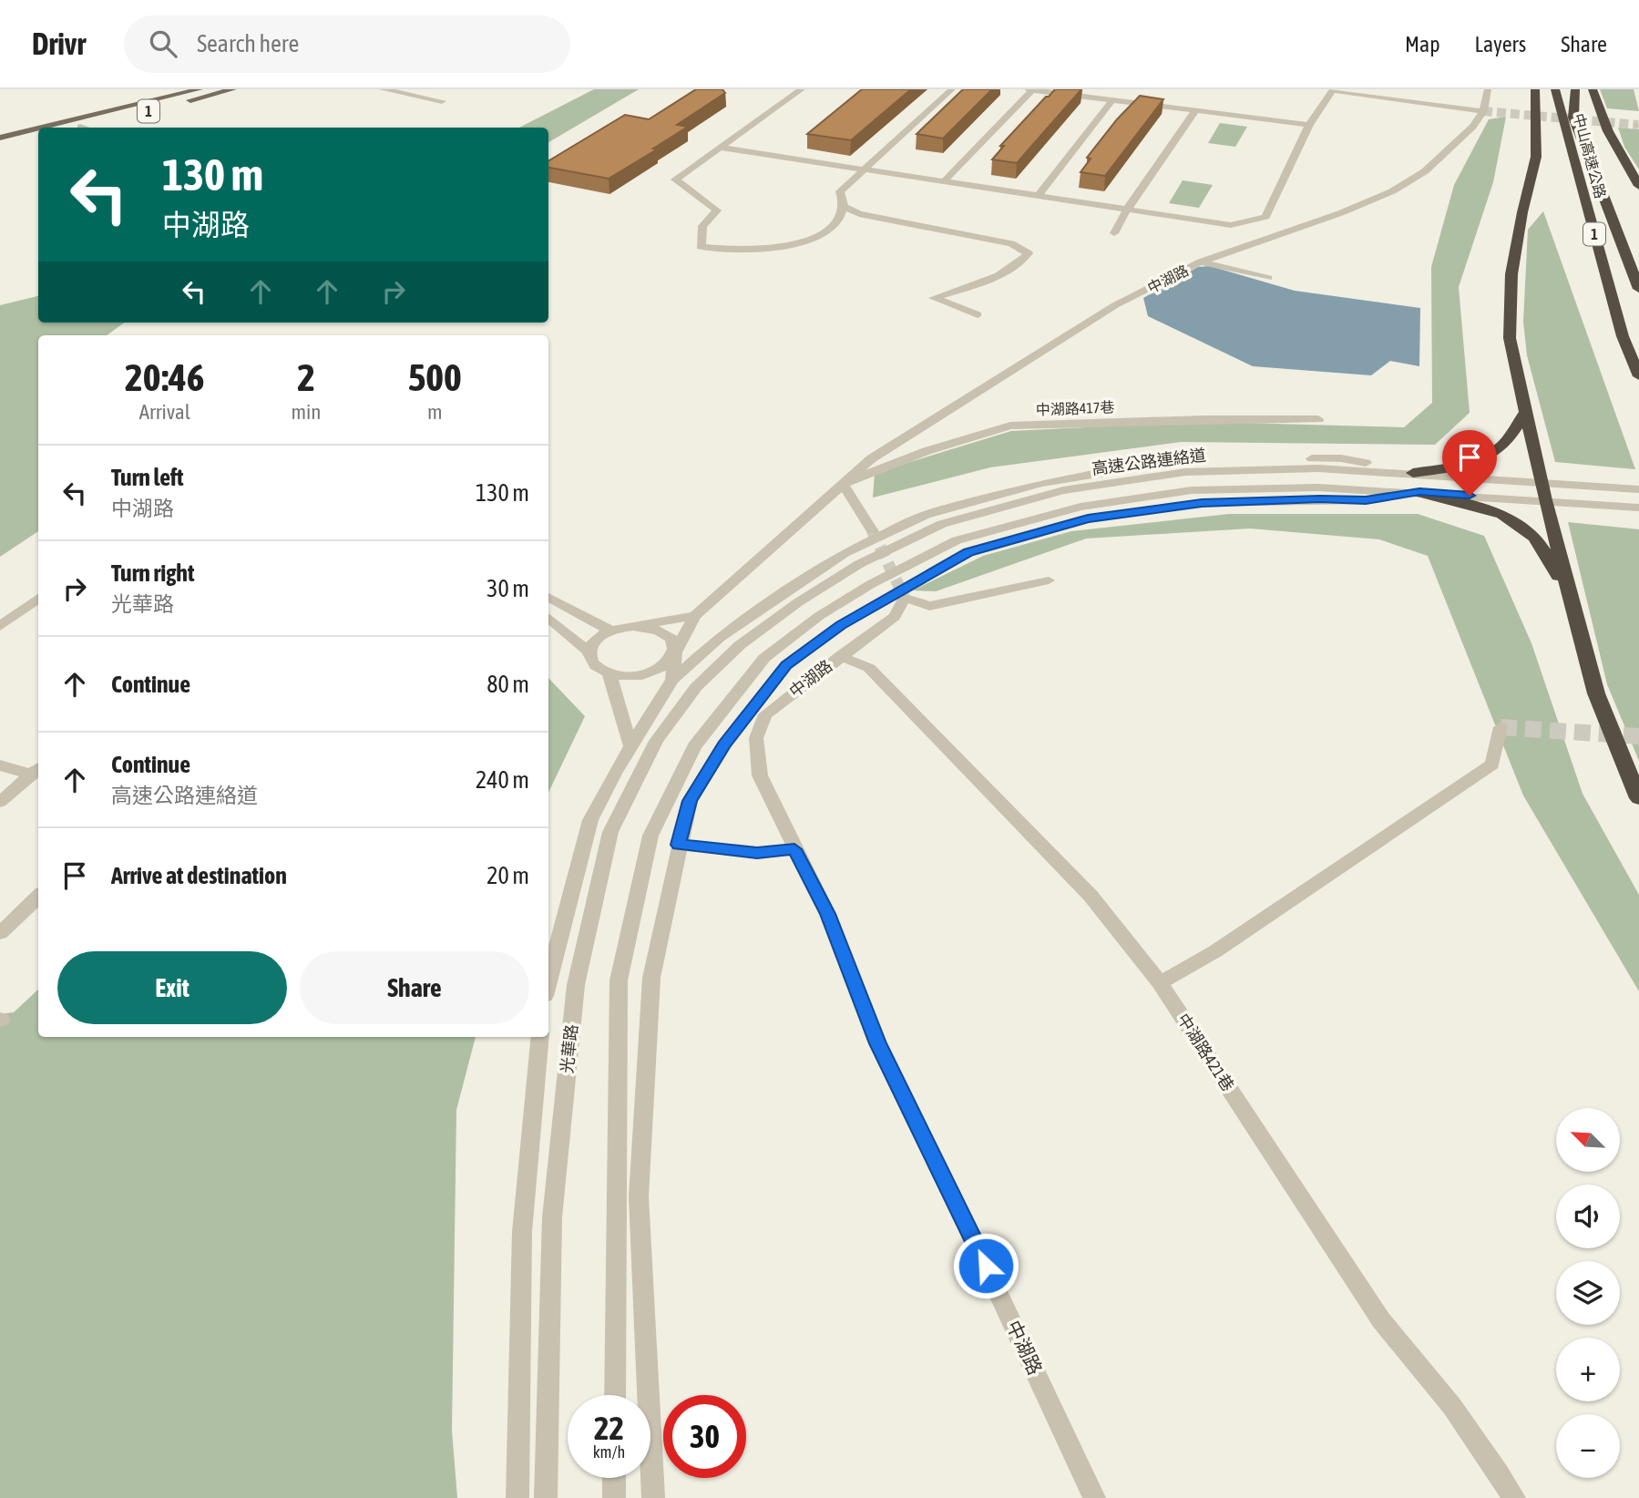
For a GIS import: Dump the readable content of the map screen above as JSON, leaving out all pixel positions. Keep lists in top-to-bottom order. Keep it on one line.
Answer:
{"streets":{"highway":["1","中山高速公路"],"street":["中湖路","中湖路417巷","高速公路連絡道","光華路","中湖路421巷"]},"crossings":[["中湖路","中湖路417巷"],["中湖路","中湖路421巷"],["高速公路連絡道","光華路"]],"north":"top left","page":{"header":"Drivr","search":"Search here","nav":["Map","Layers","Share"],"turn":["130 m","中湖路"],"eta":["20:46","Arrival","2","min","500","m"],"list":[{"name":"Turn left","note":"中湖路","value":"130 m"},{"name":"Turn right","note":"光華路","value":"30 m"},{"name":"Continue","value":"80 m"},{"name":"Continue","note":"高速公路連絡道","value":"240 m"},{"name":"Arrive at destination","value":"20 m"}],"buttons":["Exit","Share"],"map_buttons":["+","−"],"speed":"22 km/h","limit":"30"}}
